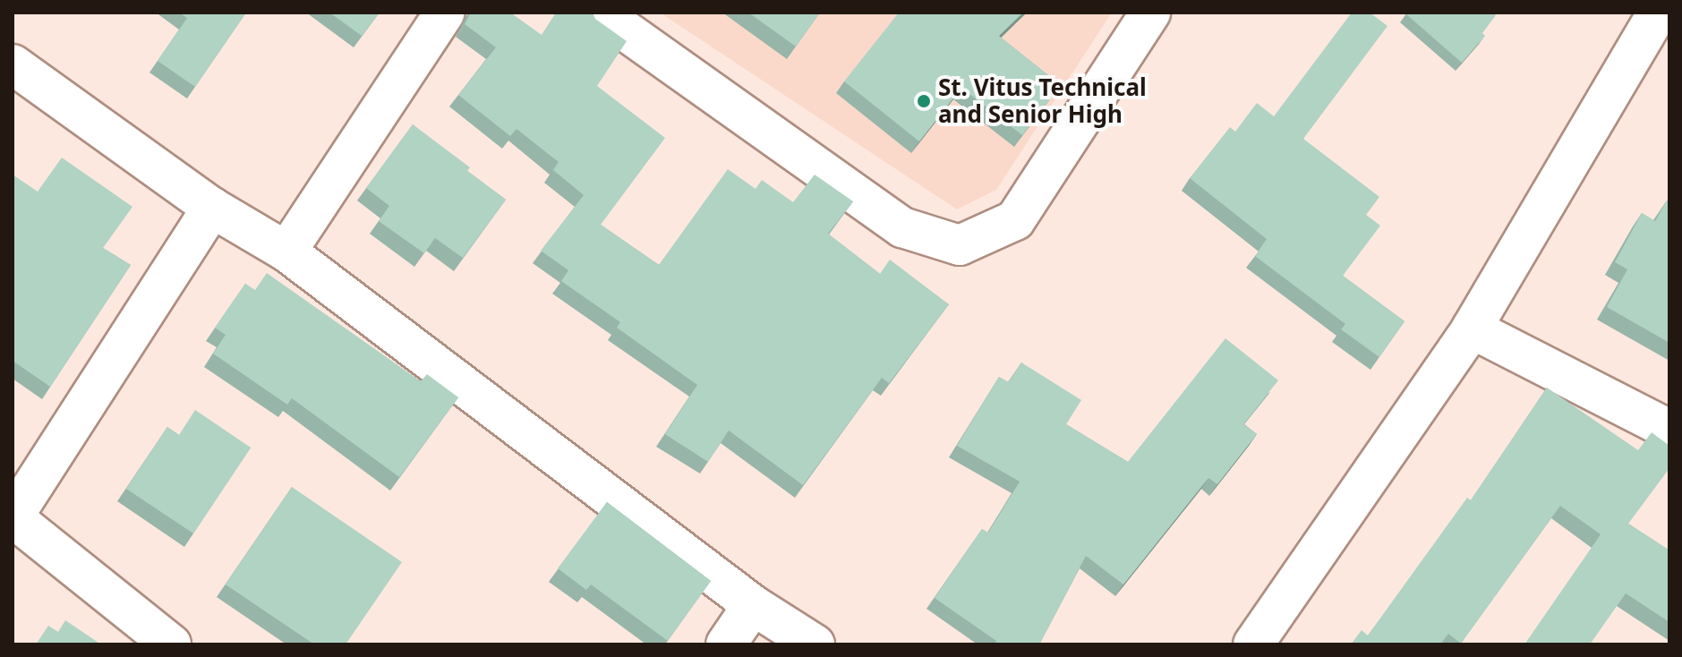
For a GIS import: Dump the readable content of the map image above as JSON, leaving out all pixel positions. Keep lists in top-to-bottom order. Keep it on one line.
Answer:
{"places":["St. Vitus Technical and Senior High"]}
